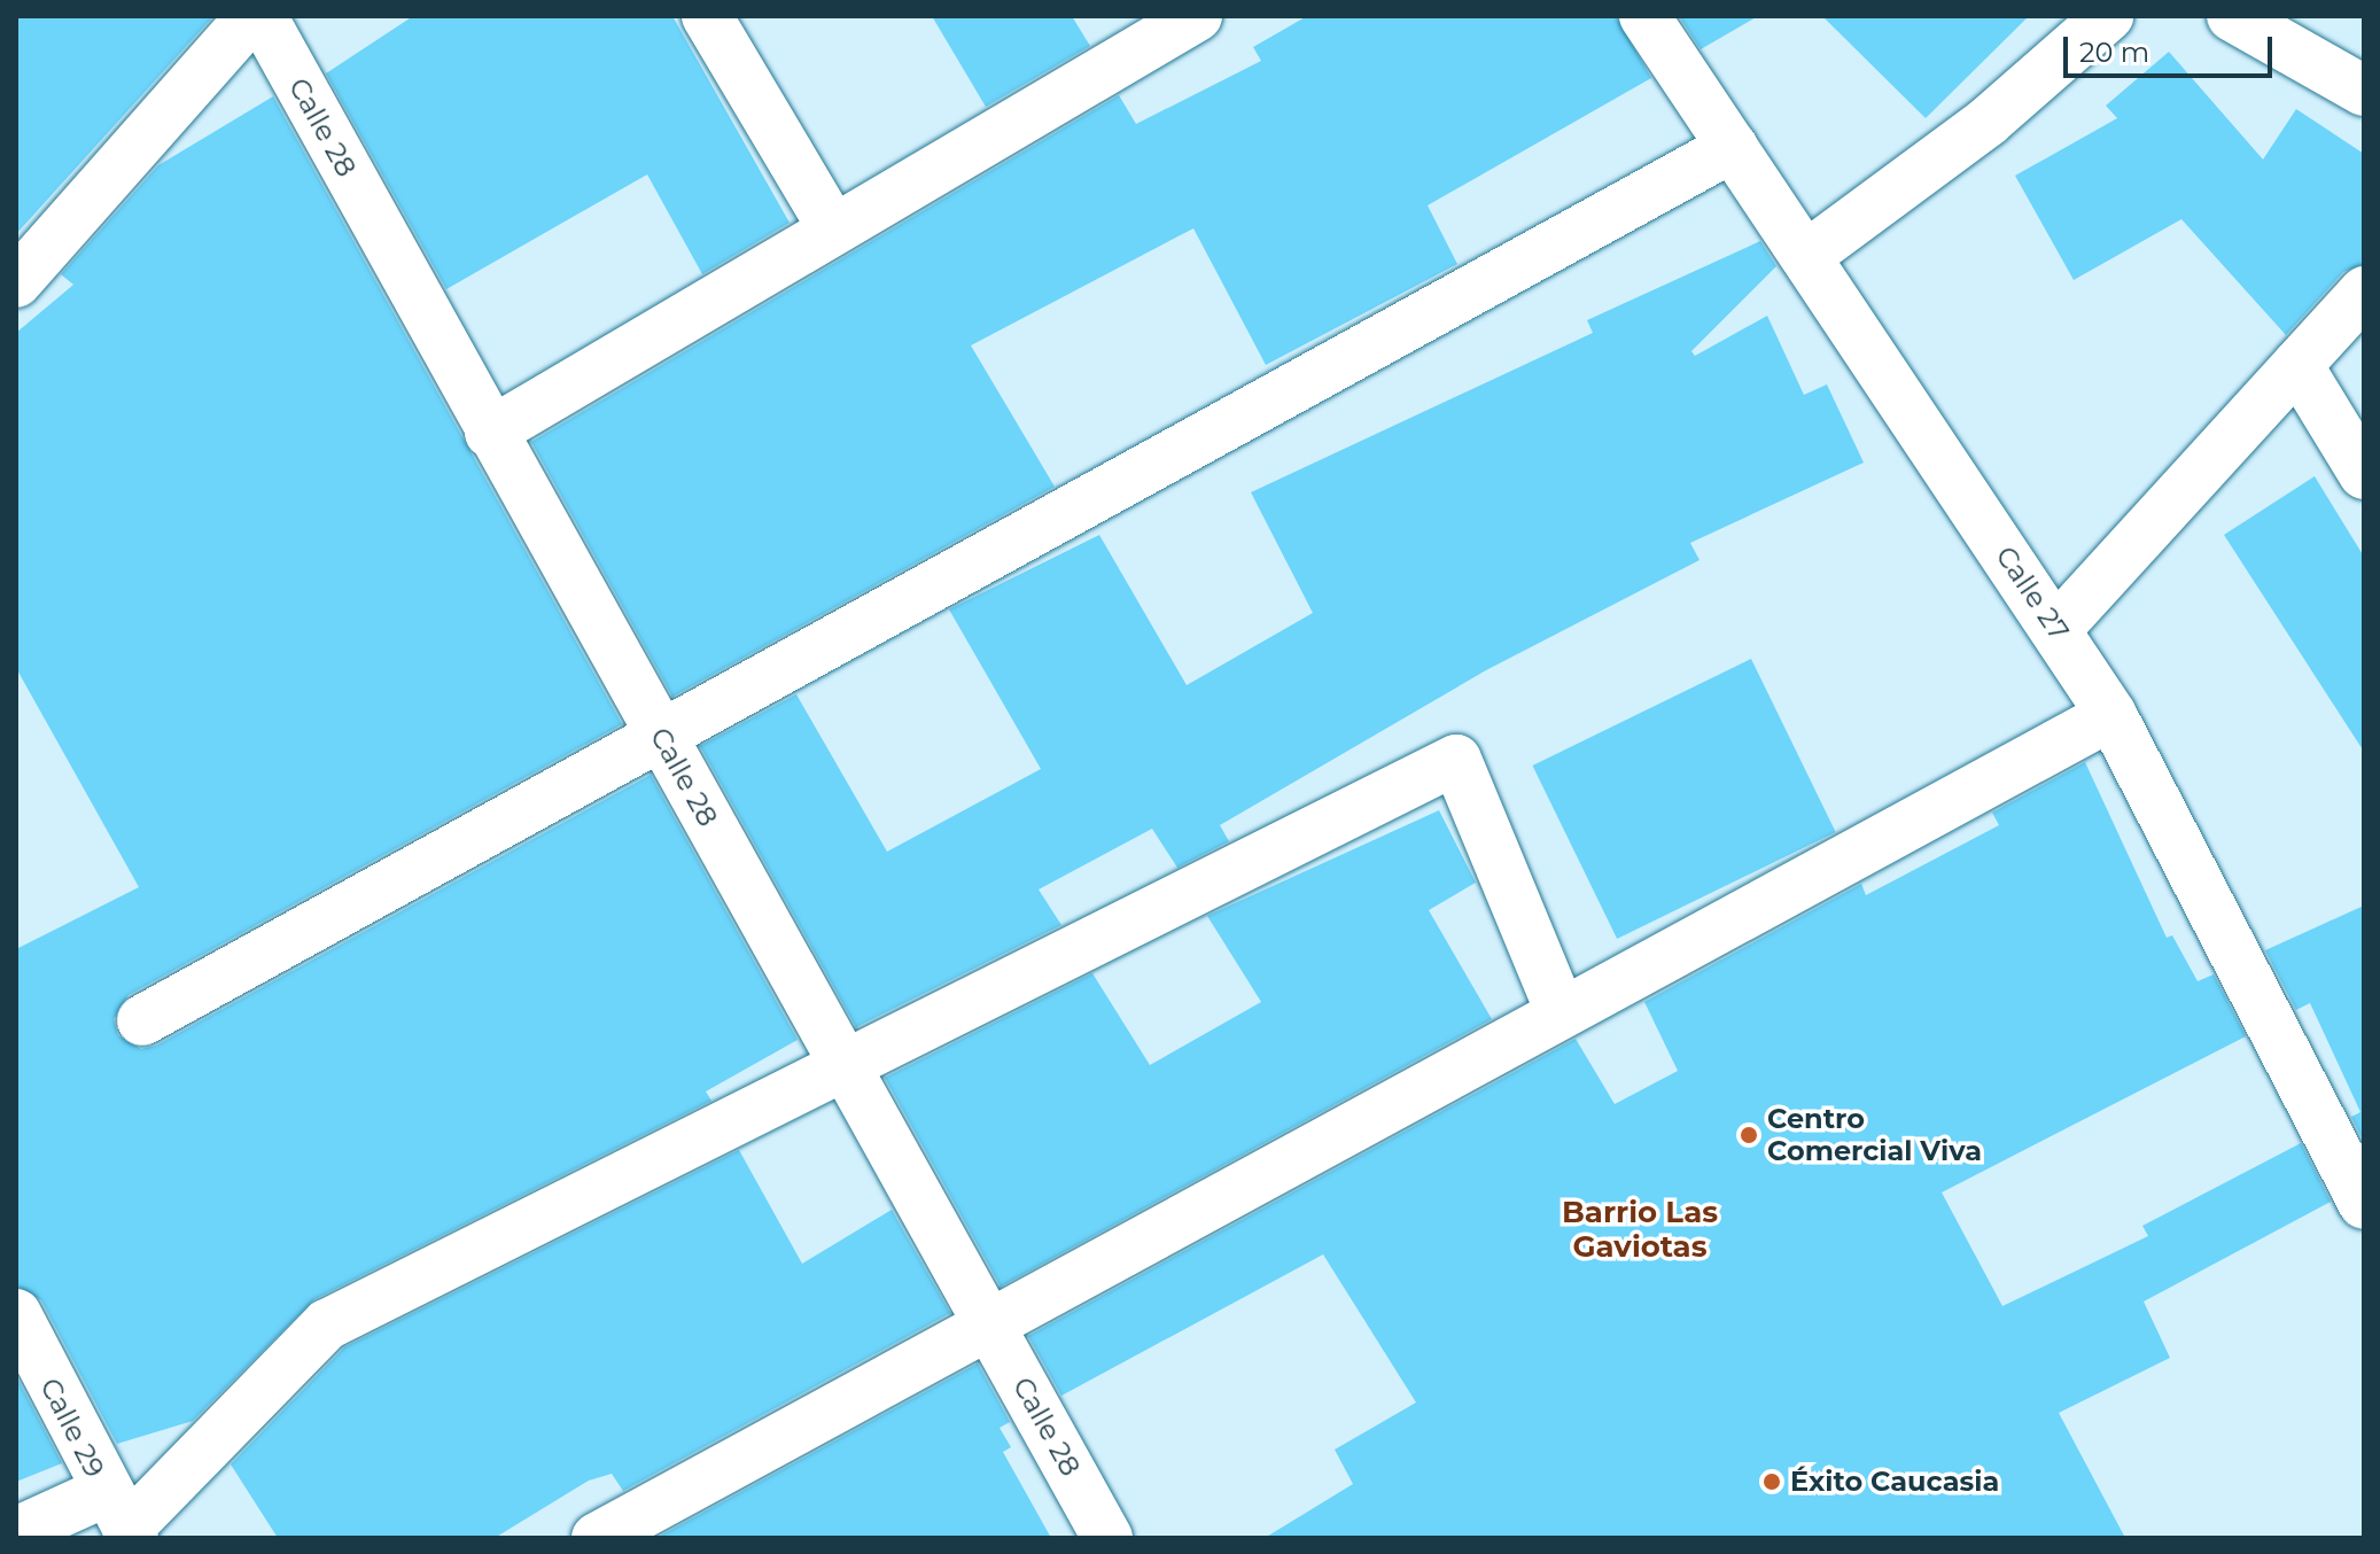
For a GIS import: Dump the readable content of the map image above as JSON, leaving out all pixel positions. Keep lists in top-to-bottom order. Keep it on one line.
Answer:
{"streets":{"street":["Calle 28","Calle 27","Calle 29"]},"districts":["Barrio Las Gaviotas"],"places":["Centro Comercial Viva","Éxito Caucasia"],"scale_bar":"20 m"}
